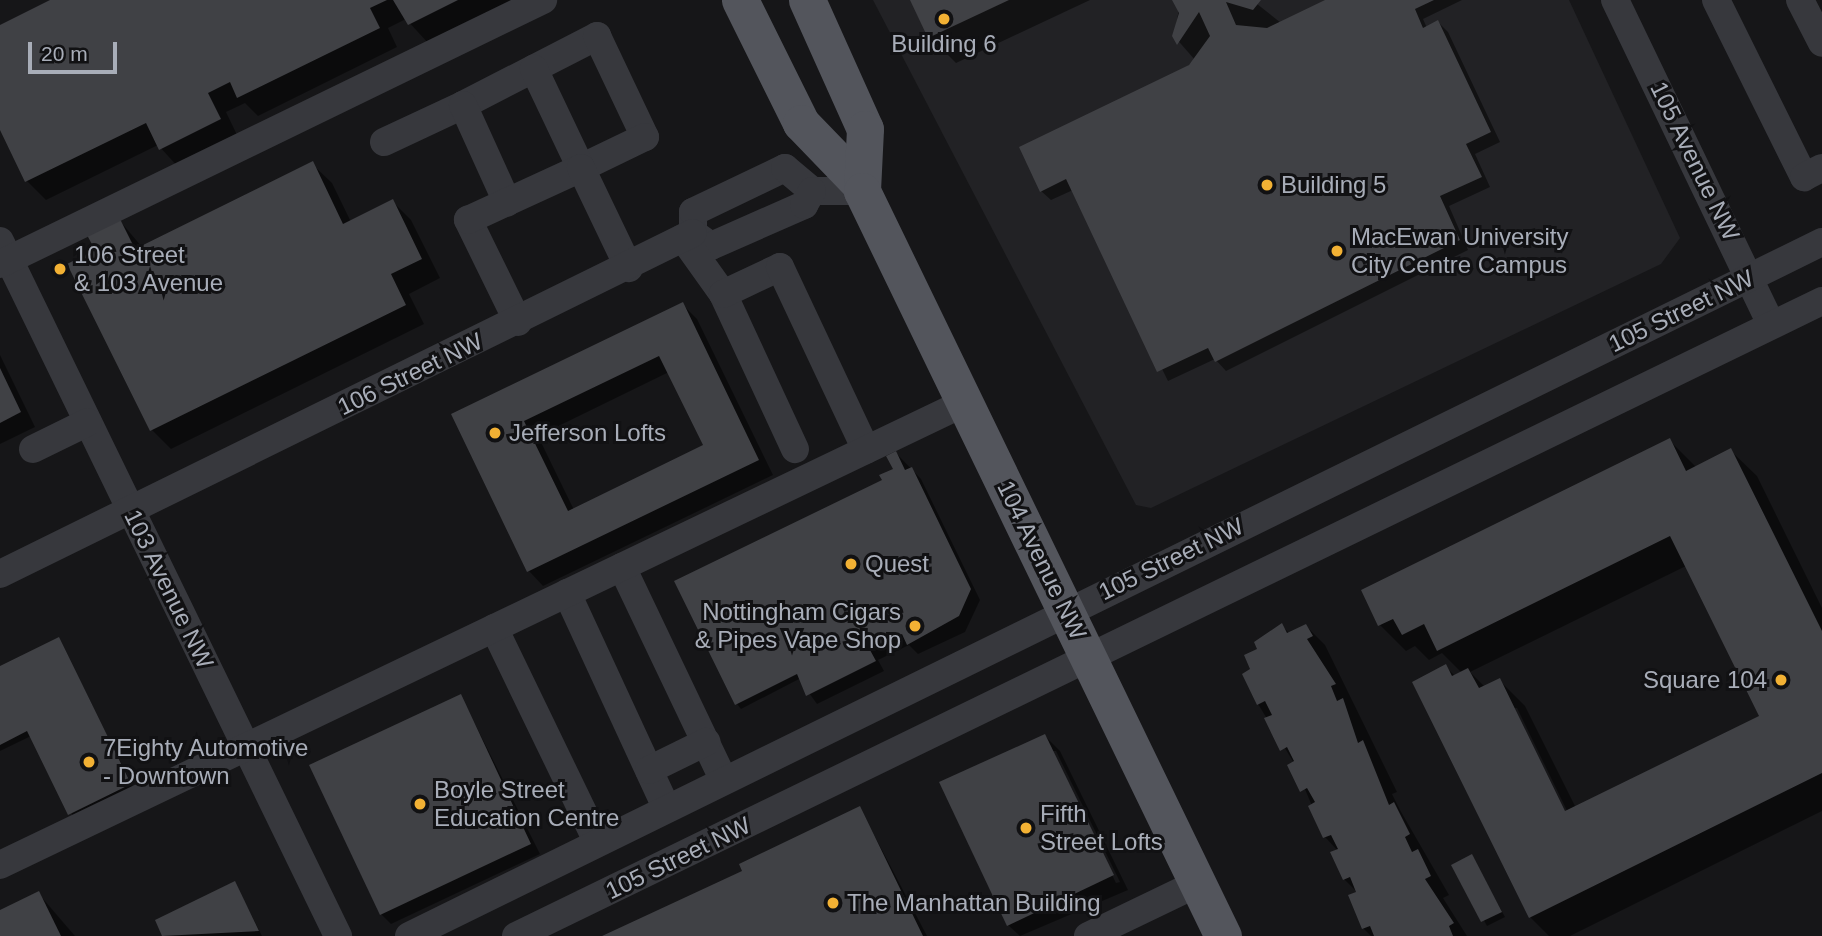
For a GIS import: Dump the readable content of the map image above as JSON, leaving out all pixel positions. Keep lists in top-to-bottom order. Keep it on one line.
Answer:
{"streets":{"main road":["104 Avenue NW"],"street":["105 Avenue NW","105 Street NW","106 Street NW","103 Avenue NW"]},"crossings":[["105 Avenue NW","105 Street NW"],["105 Street NW","104 Avenue NW"],["106 Street NW","103 Avenue NW"]],"places":["Building 6","Building 5","MacEwan University City Centre Campus","106 Street & 103 Avenue","Jefferson Lofts","Quest","Nottingham Cigars & Pipes Vape Shop","Square 104","7Eighty Automotive - Downtown","Boyle Street Education Centre","Fifth Street Lofts","The Manhattan Building"],"scale_bar":"20 m"}
